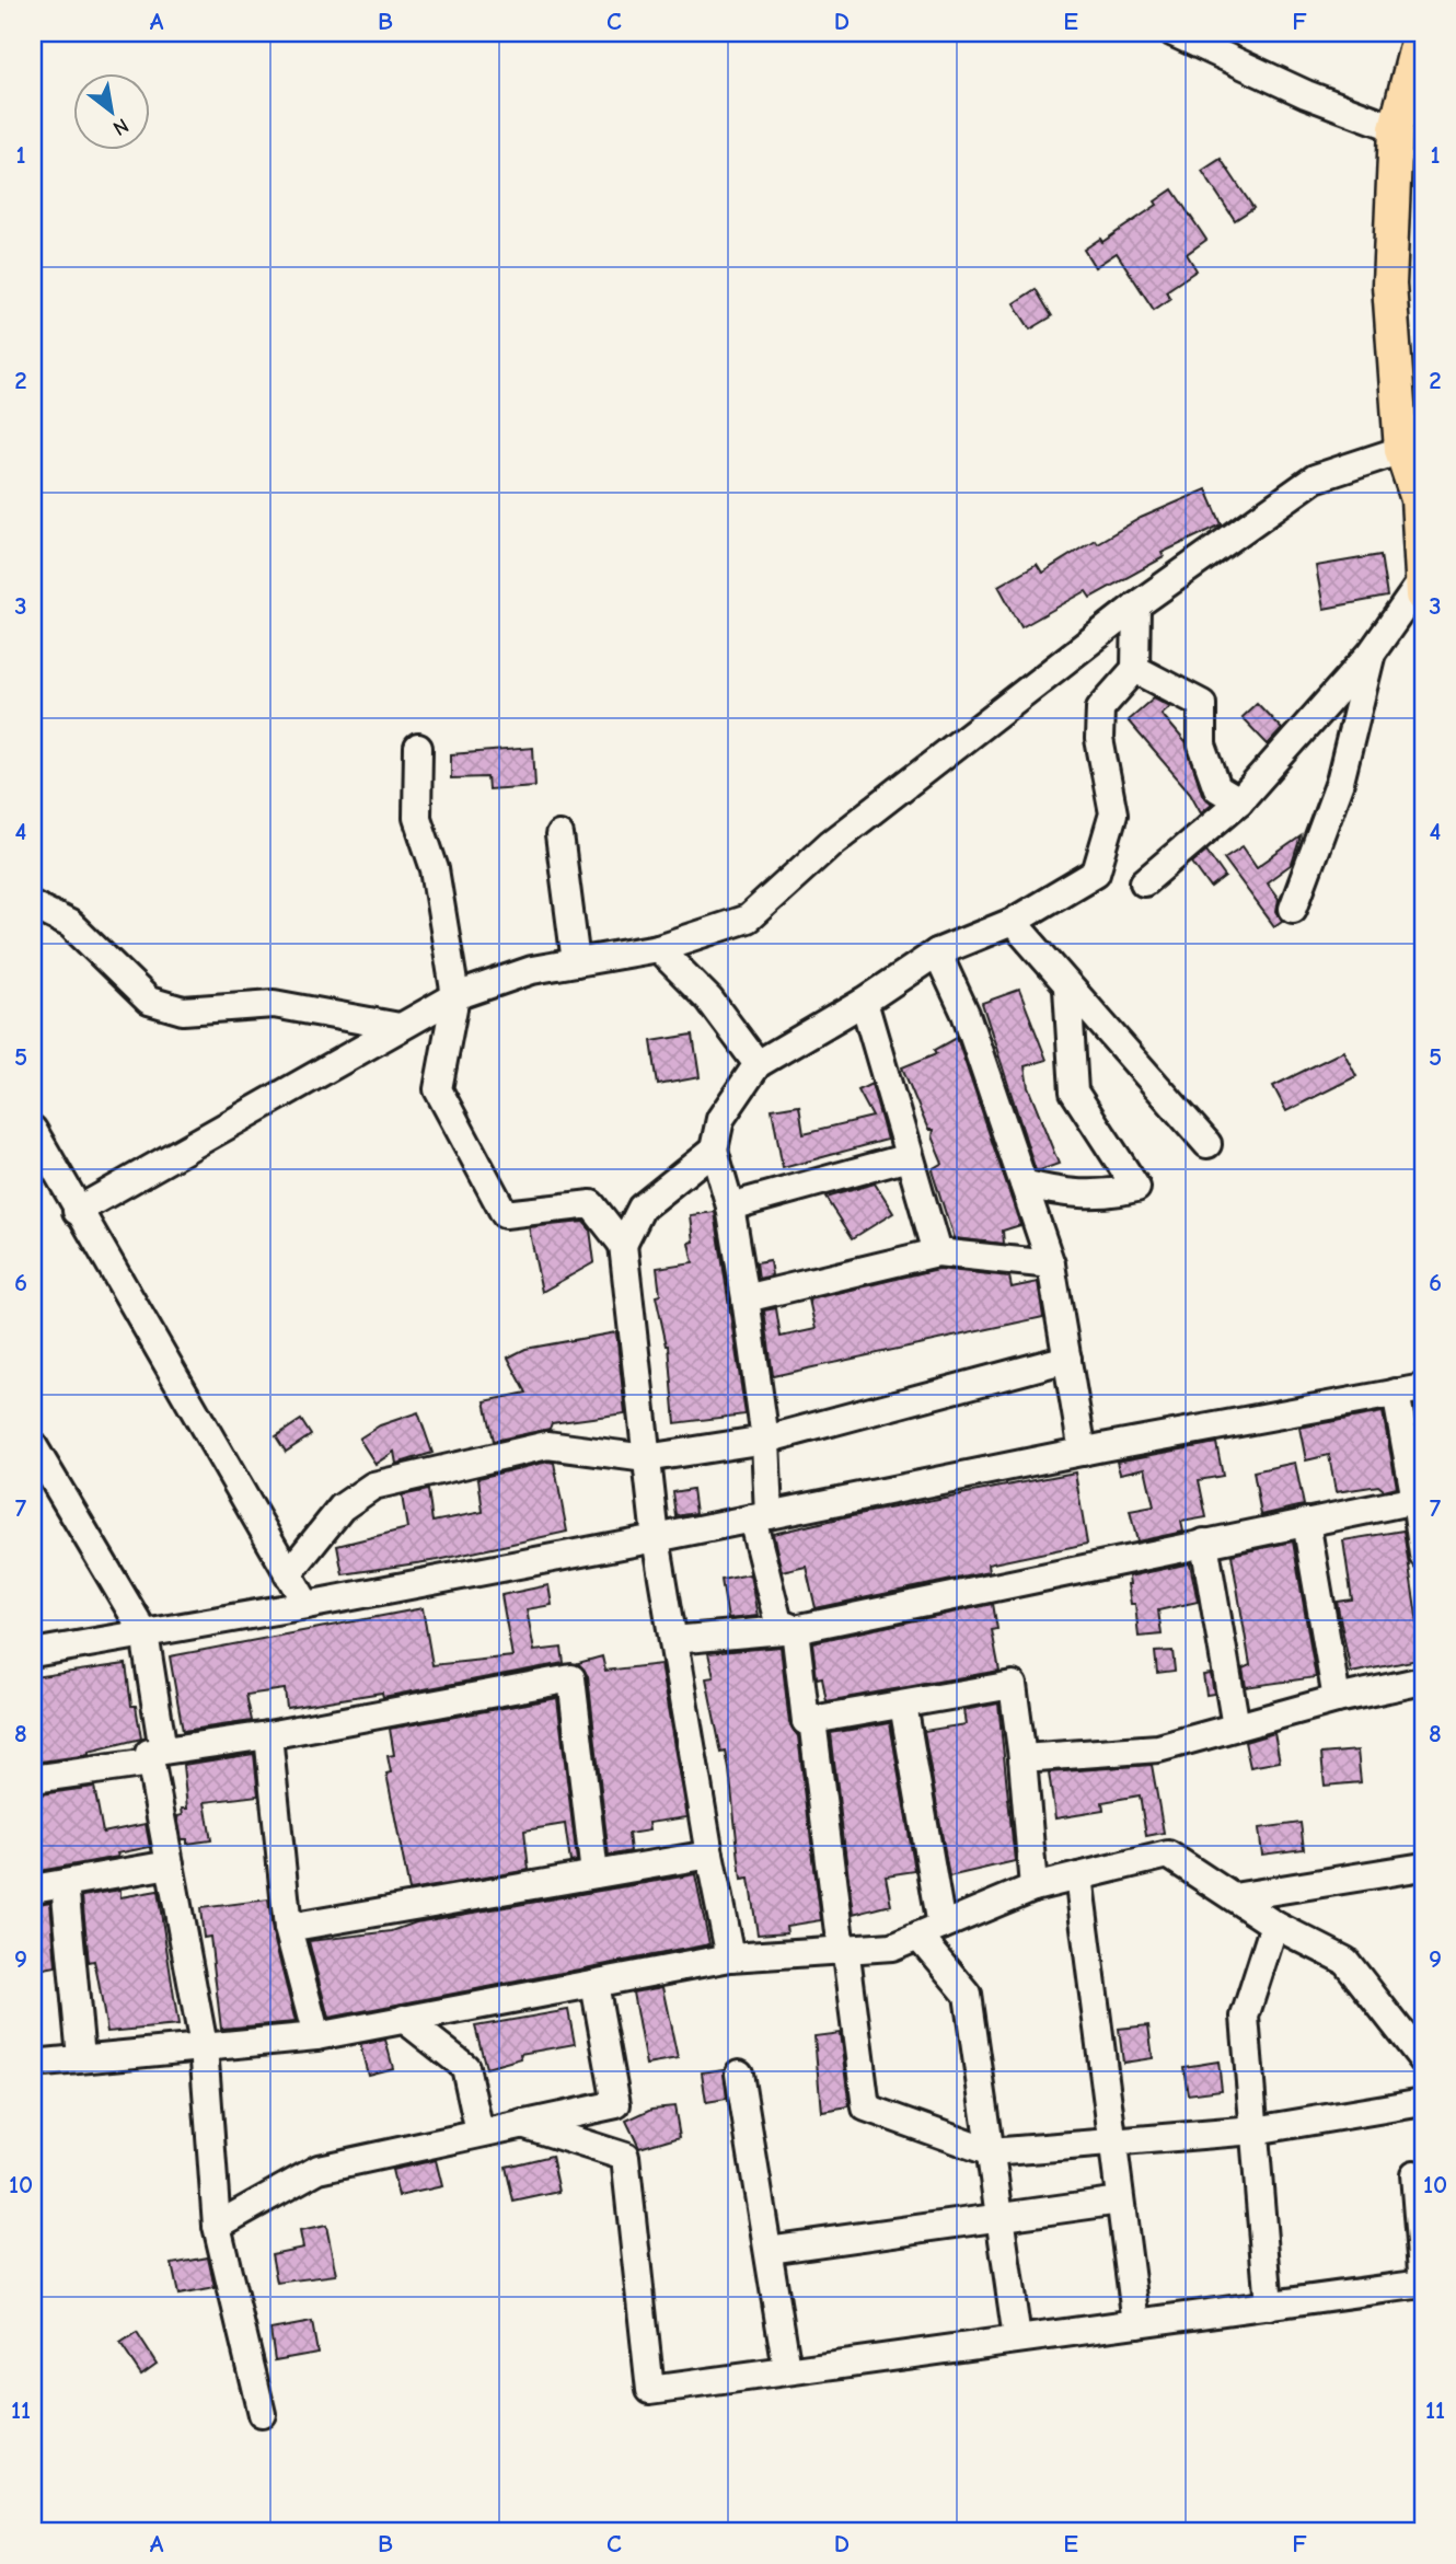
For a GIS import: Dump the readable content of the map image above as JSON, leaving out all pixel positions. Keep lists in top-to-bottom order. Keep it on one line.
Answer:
{"north":"bottom right","grid":{"columns":["A","B","C","D","E","F"],"rows":["1","2","3","4","5","6","7","8","9","10","11"]}}
